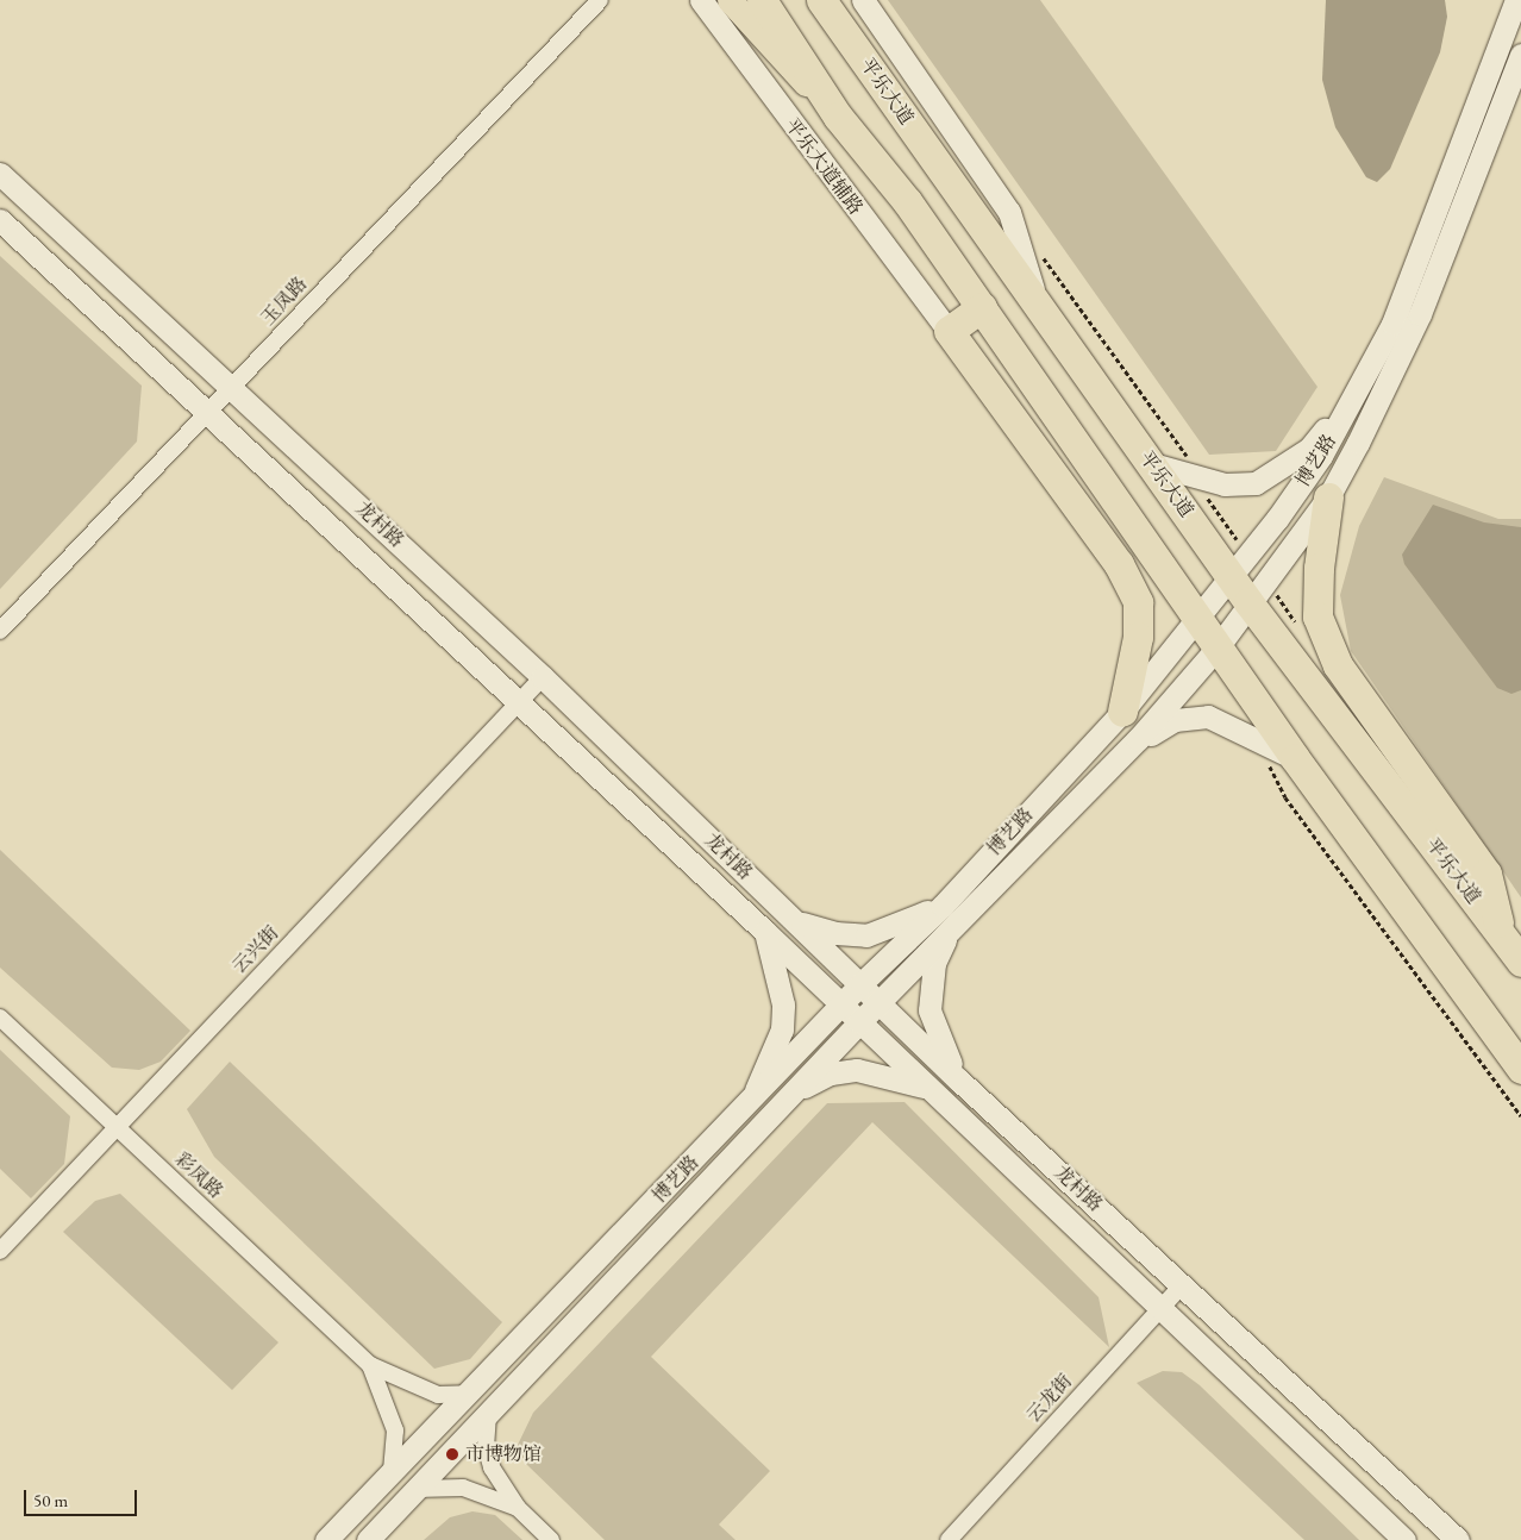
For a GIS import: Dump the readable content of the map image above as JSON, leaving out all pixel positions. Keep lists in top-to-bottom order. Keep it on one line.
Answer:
{"streets":{"highway":["平乐大道"],"main road":["平乐大道辅路","博艺路","龙村路"],"street":["玉凤路","云兴街","彩凤路","云龙街"]},"crossings":[["平乐大道","博艺路"],["玉凤路","龙村路"],["博艺路","龙村路"],["博艺路","彩凤路"],["龙村路","云兴街"],["龙村路","云龙街"],["云兴街","彩凤路"]],"places":["市博物馆"],"scale_bar":"50 m"}
